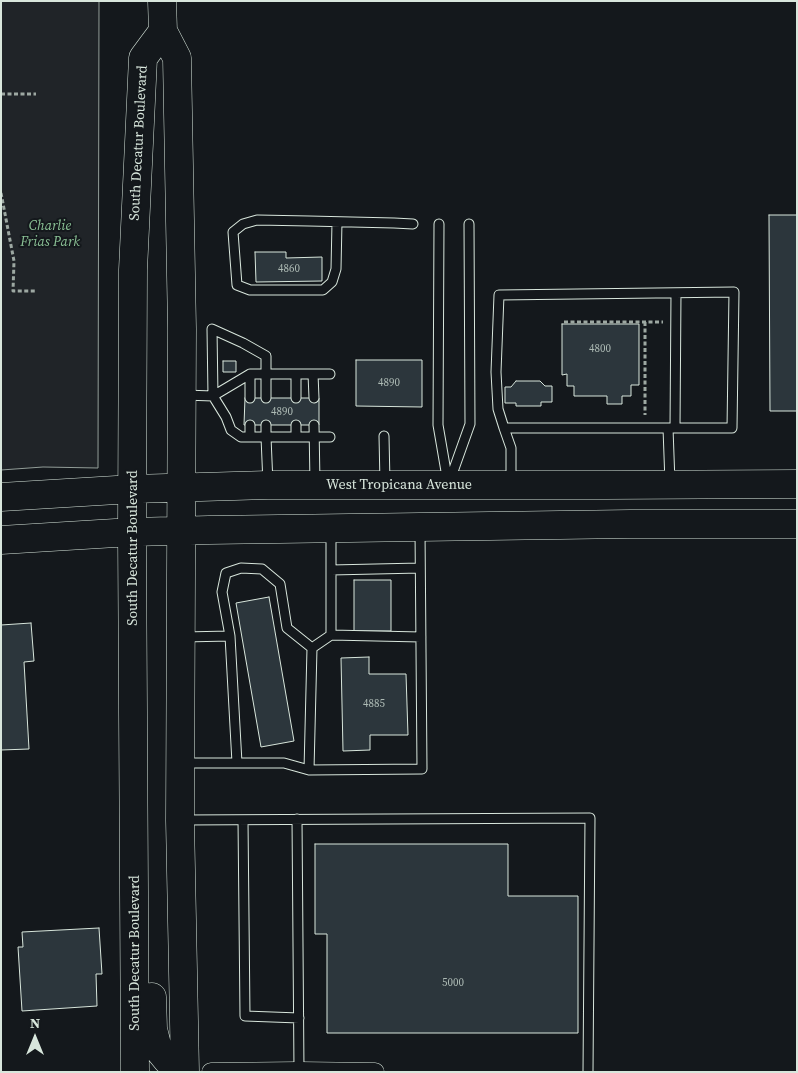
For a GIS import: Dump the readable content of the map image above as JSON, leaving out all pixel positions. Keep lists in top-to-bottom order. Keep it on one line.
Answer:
{"streets":{"main road":["South Decatur Boulevard","West Tropicana Avenue"]},"crossings":[["South Decatur Boulevard","West Tropicana Avenue"]],"parks":["Charlie Frias Park"],"house_numbers":["4860","4800","4890","4890","4885","5000"],"north":"top"}
